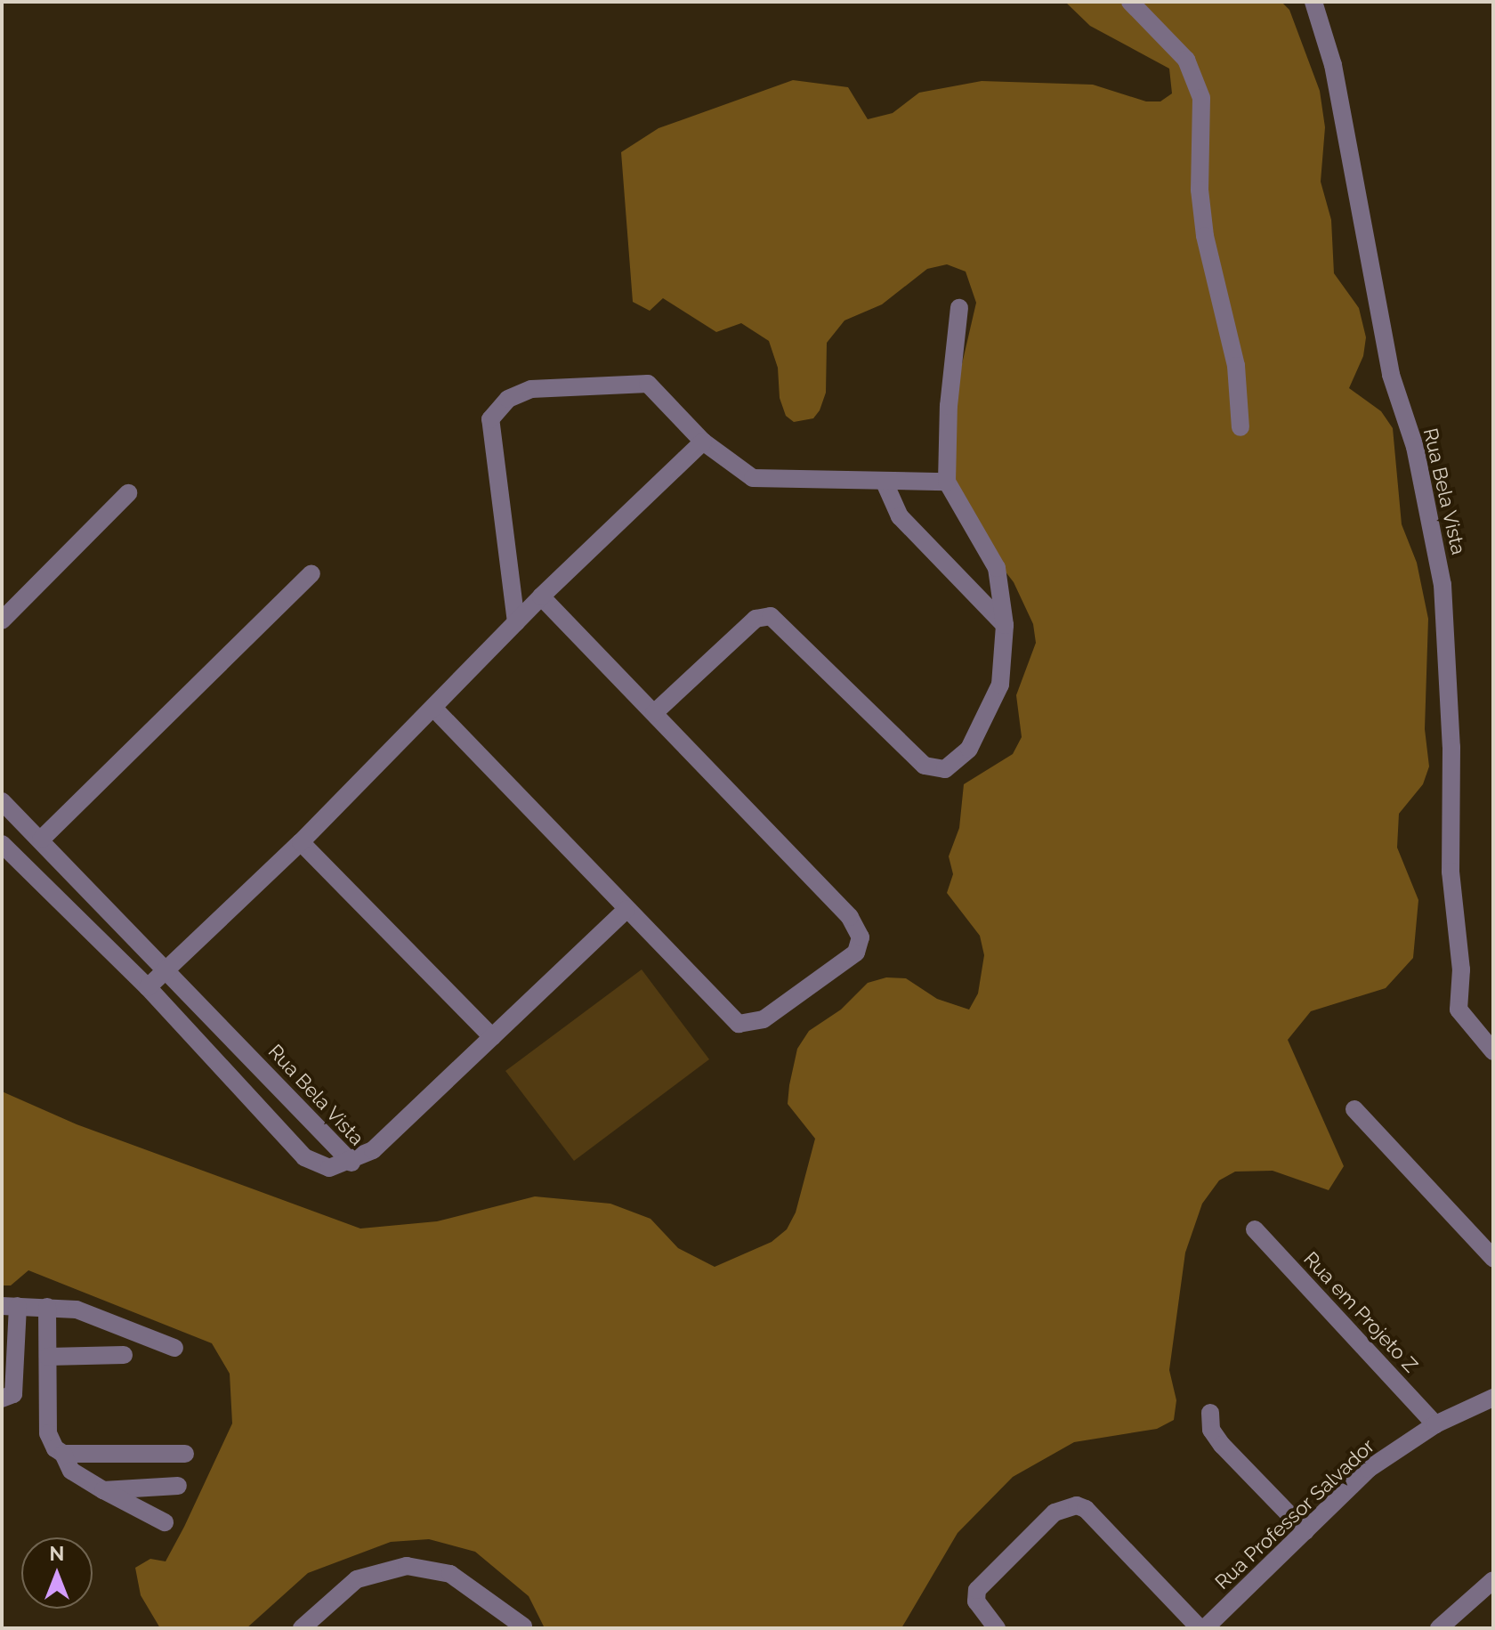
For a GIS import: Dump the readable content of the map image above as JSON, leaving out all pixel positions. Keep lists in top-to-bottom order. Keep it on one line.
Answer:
{"streets":{"street":["Rua Bela Vista","Rua em Projeto Z","Rua Professor Salvador"]},"crossings":[["Rua em Projeto Z","Rua Professor Salvador"]],"north":"top"}
